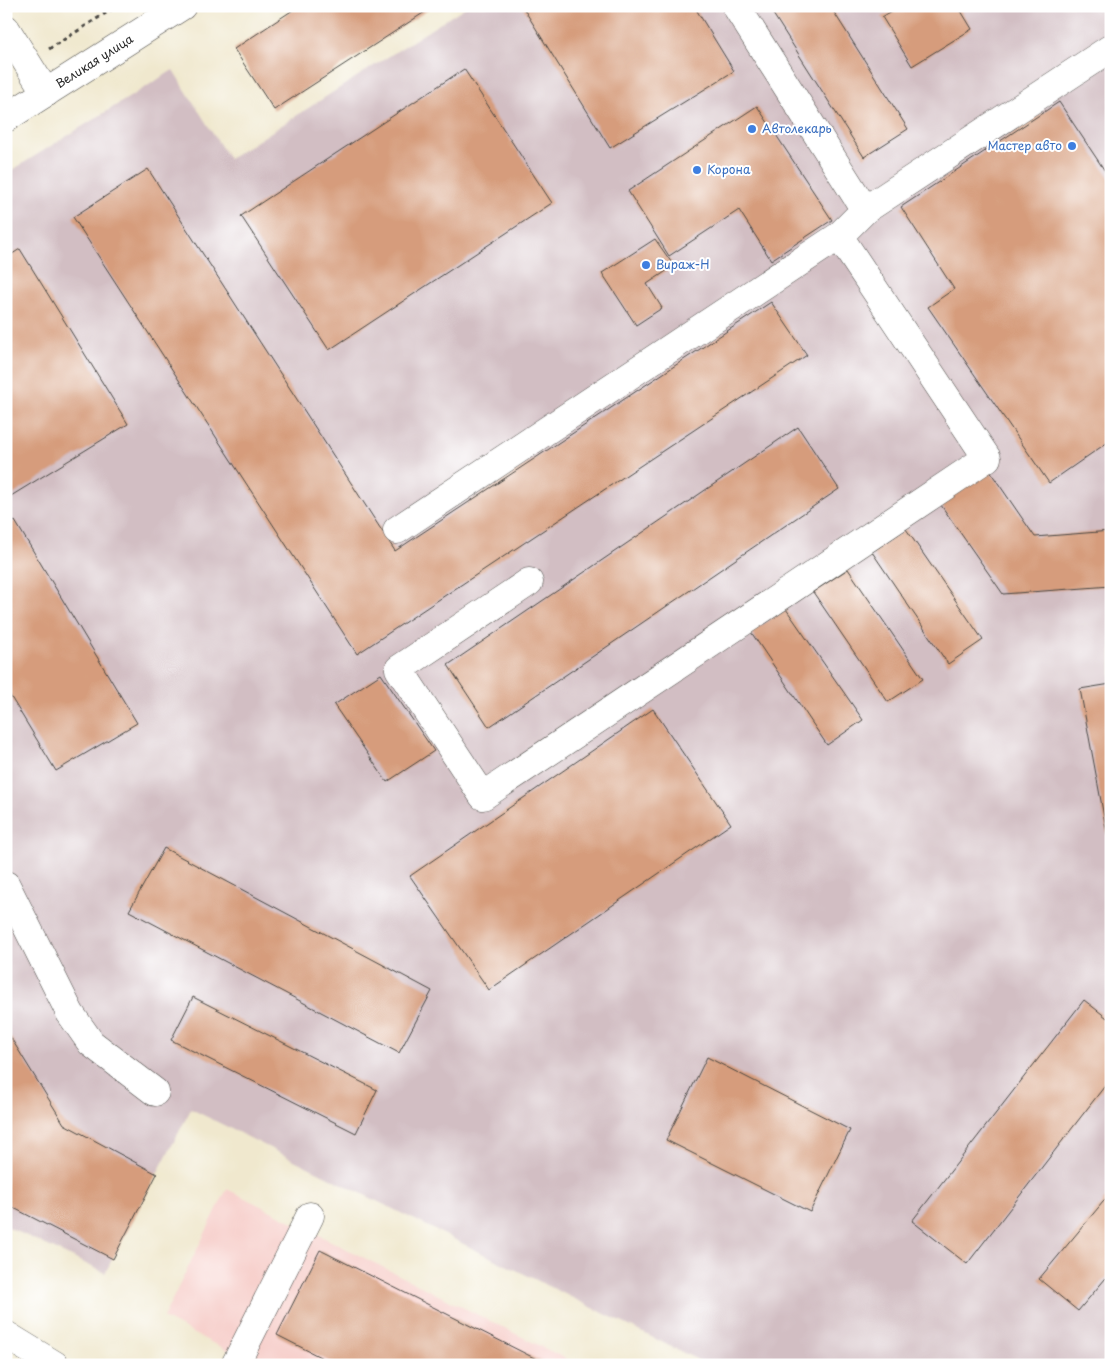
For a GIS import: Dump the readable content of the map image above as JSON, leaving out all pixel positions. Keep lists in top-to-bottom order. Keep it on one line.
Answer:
{"streets":{"main road":["Великая улица"]},"places":["Автолекарь","Мастер авто","Корона","Вираж-Н"]}
